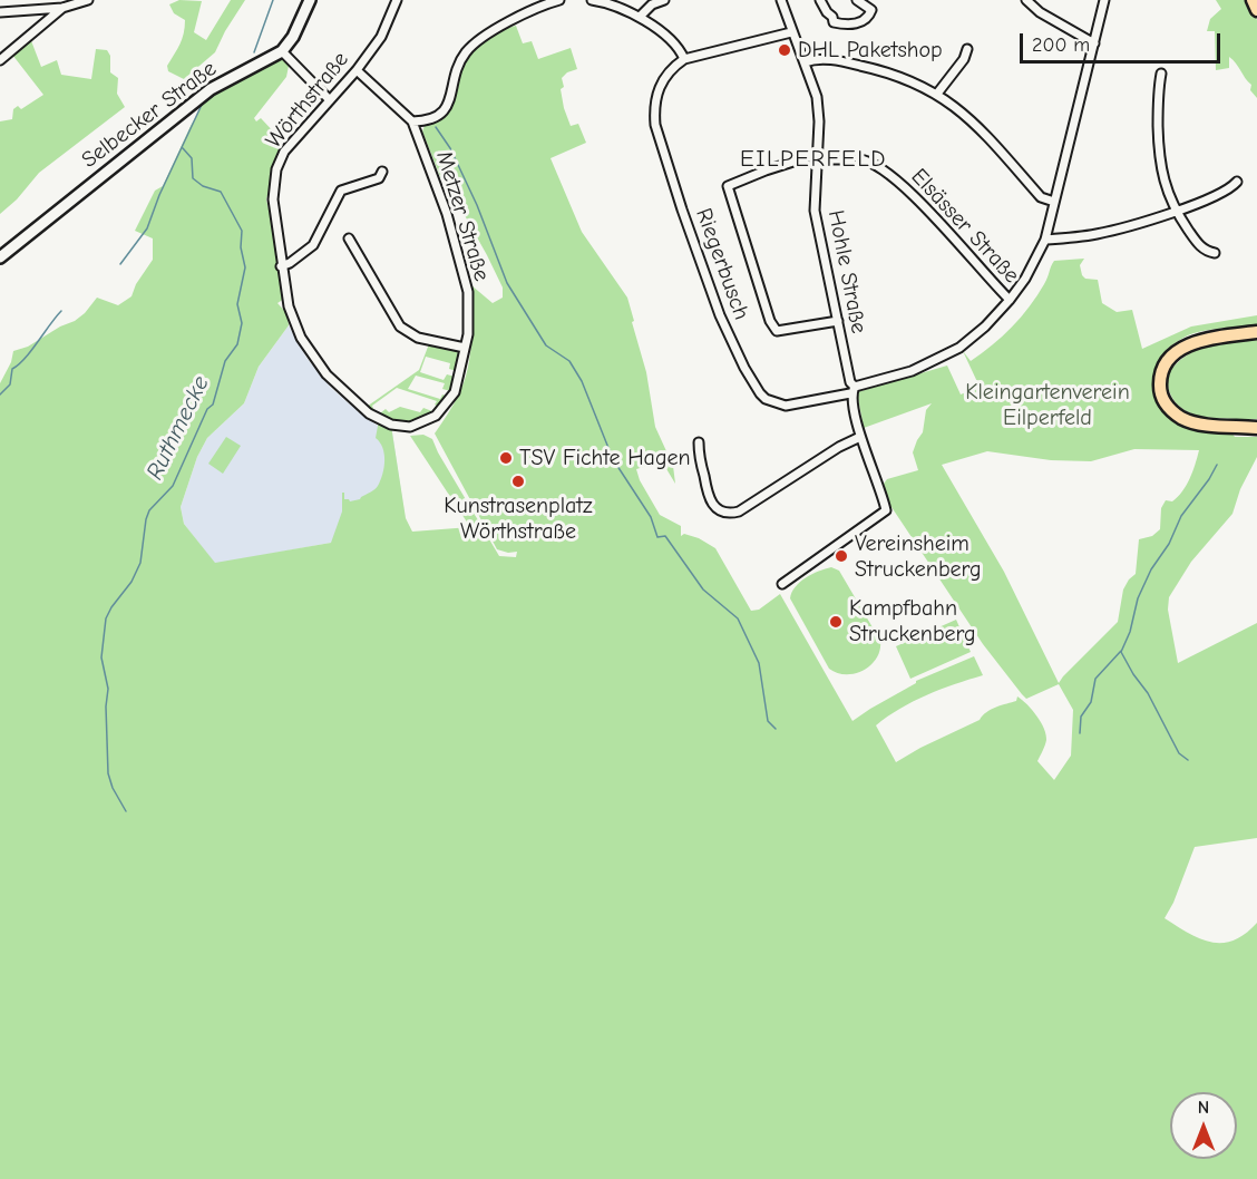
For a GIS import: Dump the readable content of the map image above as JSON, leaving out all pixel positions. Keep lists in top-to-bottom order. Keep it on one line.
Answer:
{"streets":{"main road":["Selbecker Straße"],"street":["Wörthstraße","Metzer Straße","Elsässer Straße","Riegerbusch","Hohle Straße"]},"crossings":[["Wörthstraße","Metzer Straße"],["Elsässer Straße","Riegerbusch"],["Elsässer Straße","Hohle Straße"],["Riegerbusch","Hohle Straße"]],"districts":["EILPERFELD"],"water":["Ruthmecke"],"parks":["Kleingartenverein Eilperfeld"],"places":["DHL Paketshop","TSV Fichte Hagen","Kunstrasenplatz Wörthstraße","Vereinsheim Struckenberg","Kampfbahn Struckenberg"],"scale_bar":"200 m","north":"top"}
